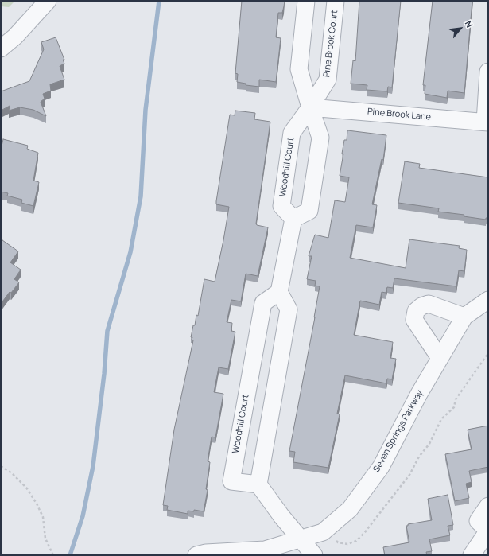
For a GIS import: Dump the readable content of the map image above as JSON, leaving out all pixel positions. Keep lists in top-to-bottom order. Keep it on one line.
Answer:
{"streets":{"street":["Pine Brook Court","Pine Brook Lane","Woodhill Court","Seven Springs Parkway"]},"crossings":[["Pine Brook Court","Pine Brook Lane"],["Pine Brook Court","Woodhill Court"],["Pine Brook Lane","Woodhill Court"]],"north":"top right"}
